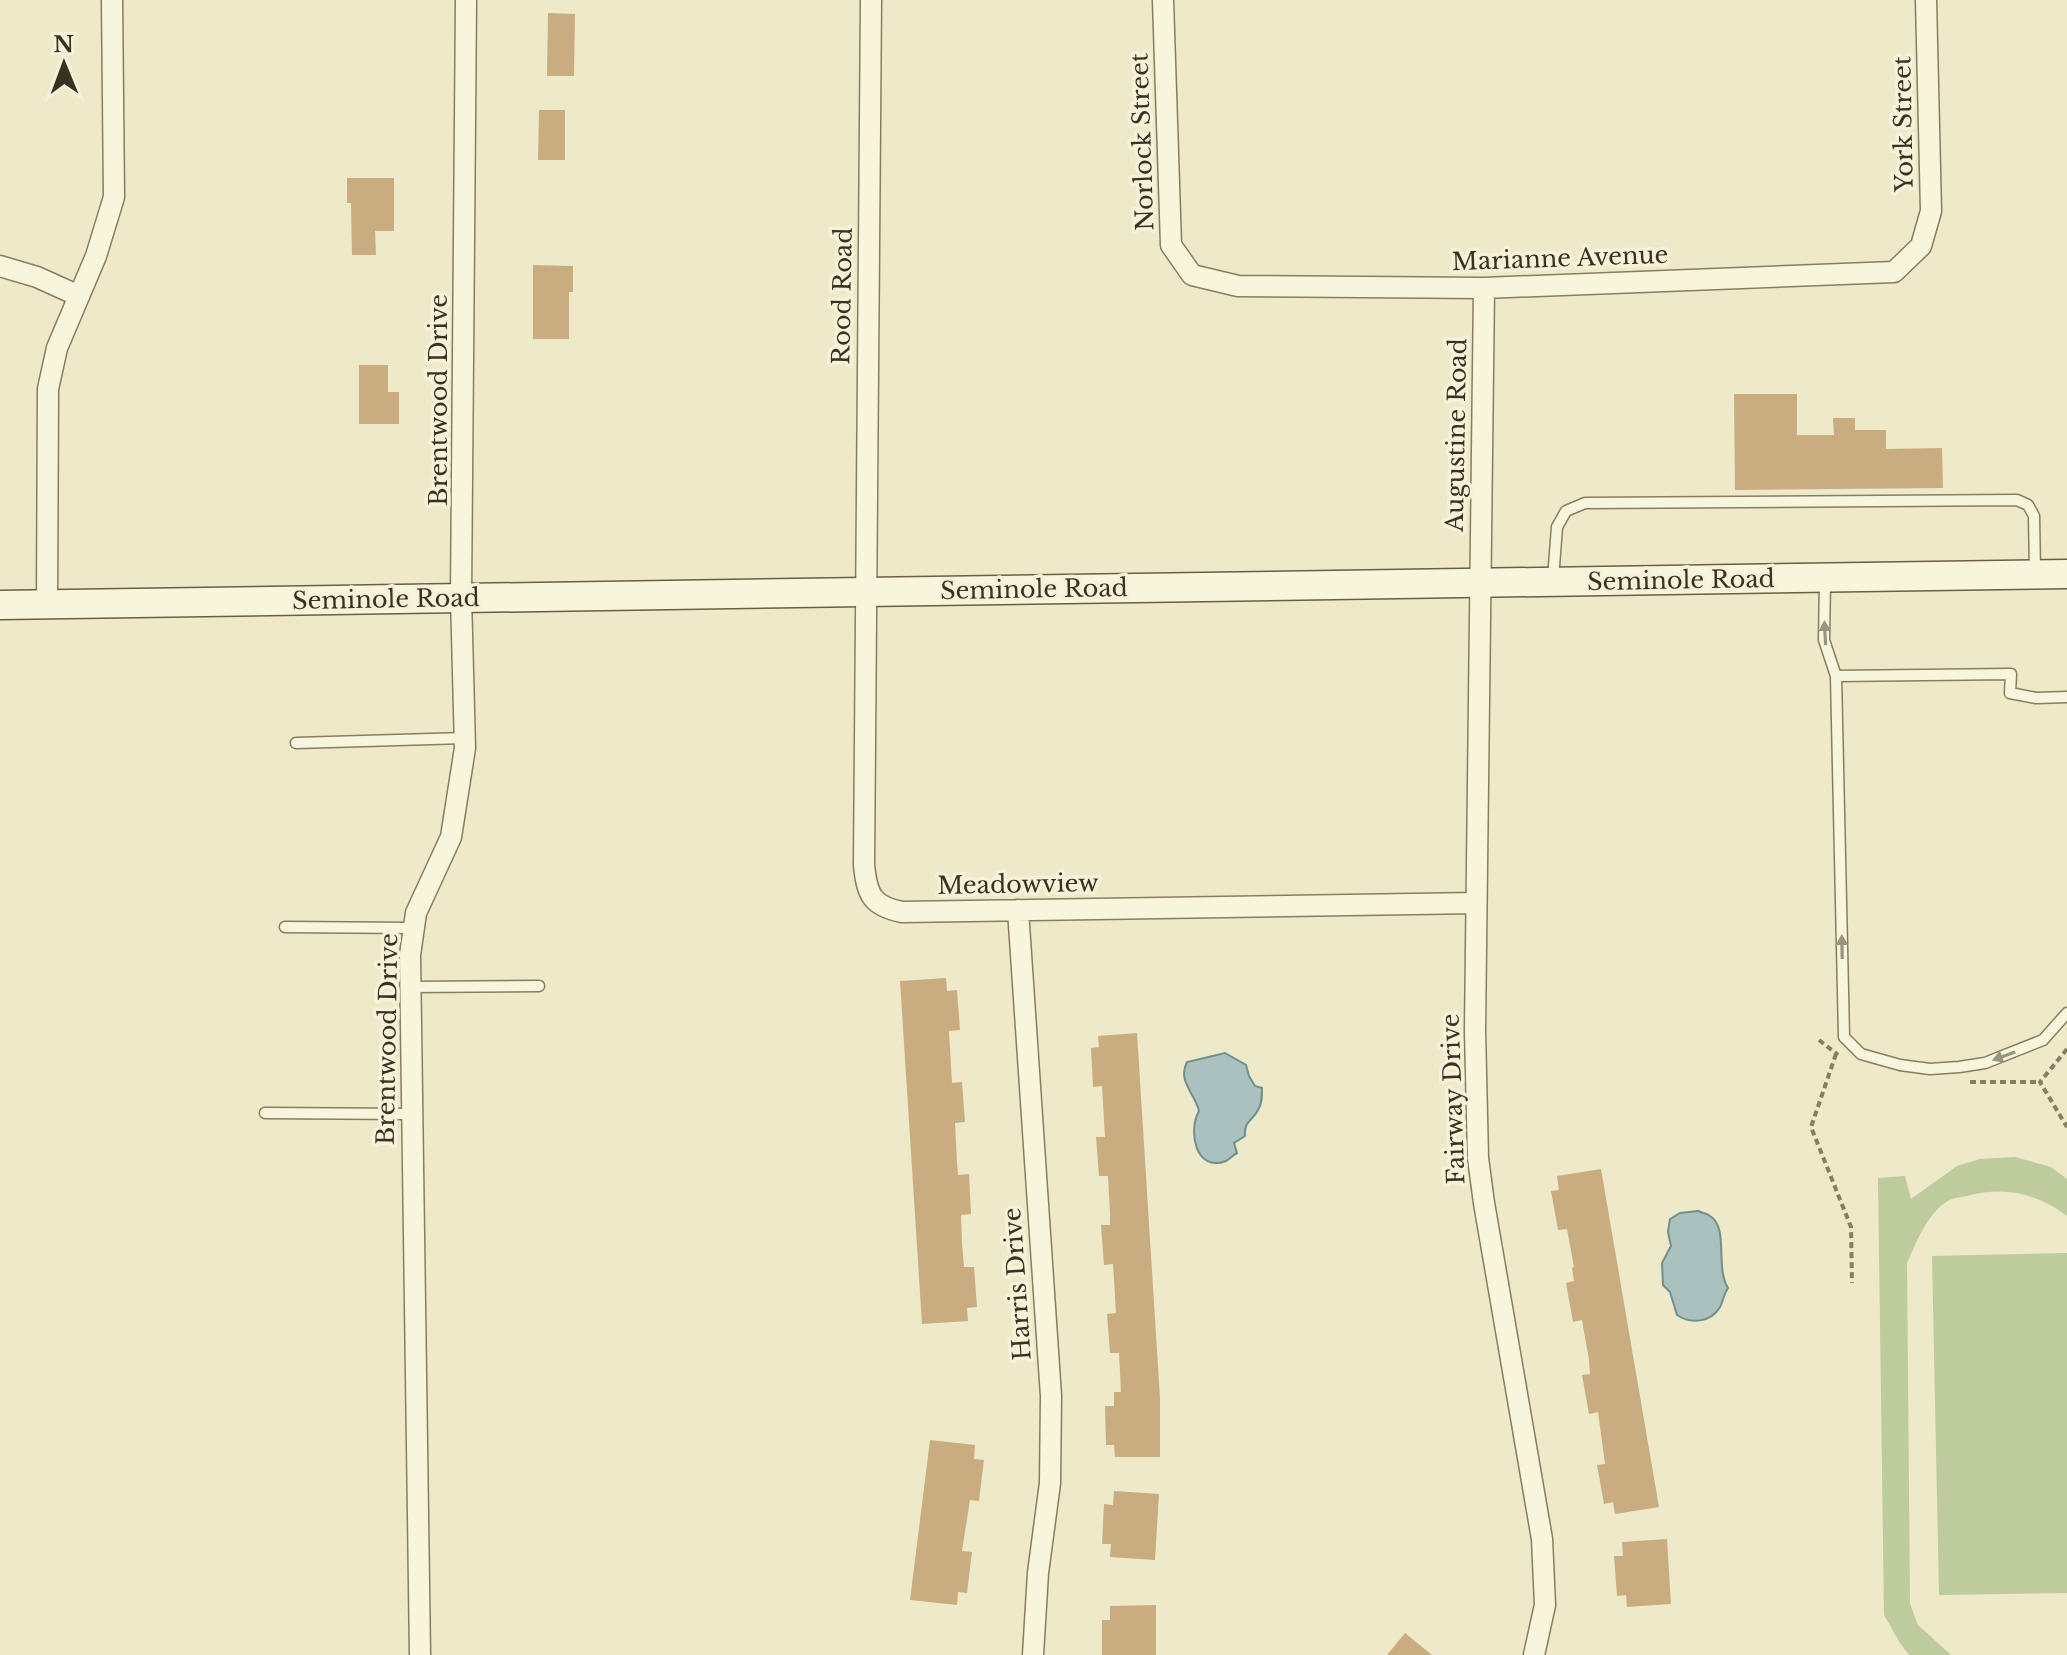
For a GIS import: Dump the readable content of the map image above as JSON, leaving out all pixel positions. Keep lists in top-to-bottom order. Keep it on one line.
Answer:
{"streets":{"street":["York Street","Norlock Street","Marianne Avenue","Rood Road","Brentwood Drive","Augustine Road","Seminole Road","Meadowview","Fairway Drive","Harris Drive"]},"crossings":[["York Street","Marianne Avenue"],["Norlock Street","Marianne Avenue"],["Marianne Avenue","Augustine Road"],["Rood Road","Seminole Road"],["Rood Road","Meadowview"],["Brentwood Drive","Seminole Road"],["Augustine Road","Seminole Road"],["Augustine Road","Fairway Drive"],["Seminole Road","Meadowview"],["Seminole Road","Fairway Drive"],["Meadowview","Fairway Drive"],["Meadowview","Harris Drive"]],"north":"top"}
